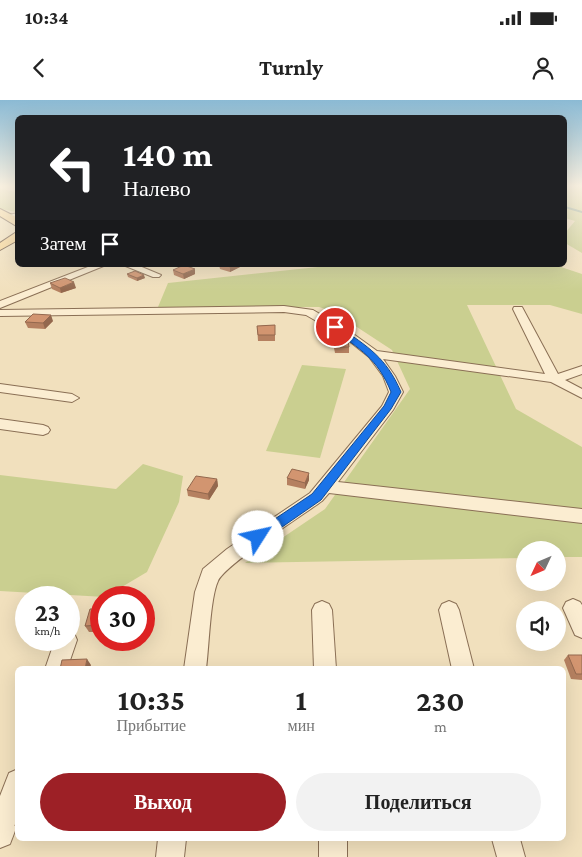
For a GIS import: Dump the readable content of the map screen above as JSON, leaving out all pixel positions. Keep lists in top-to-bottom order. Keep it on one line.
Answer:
{"north":"bottom left","page":{"status":"10:34","header":"Turnly","turn":["140 m","Налево"],"then":"Затем","speed":"23 km/h","limit":"30","eta":["10:35","Прибытие","1","мин","230","m"],"buttons":["Выход","Поделиться"]}}
